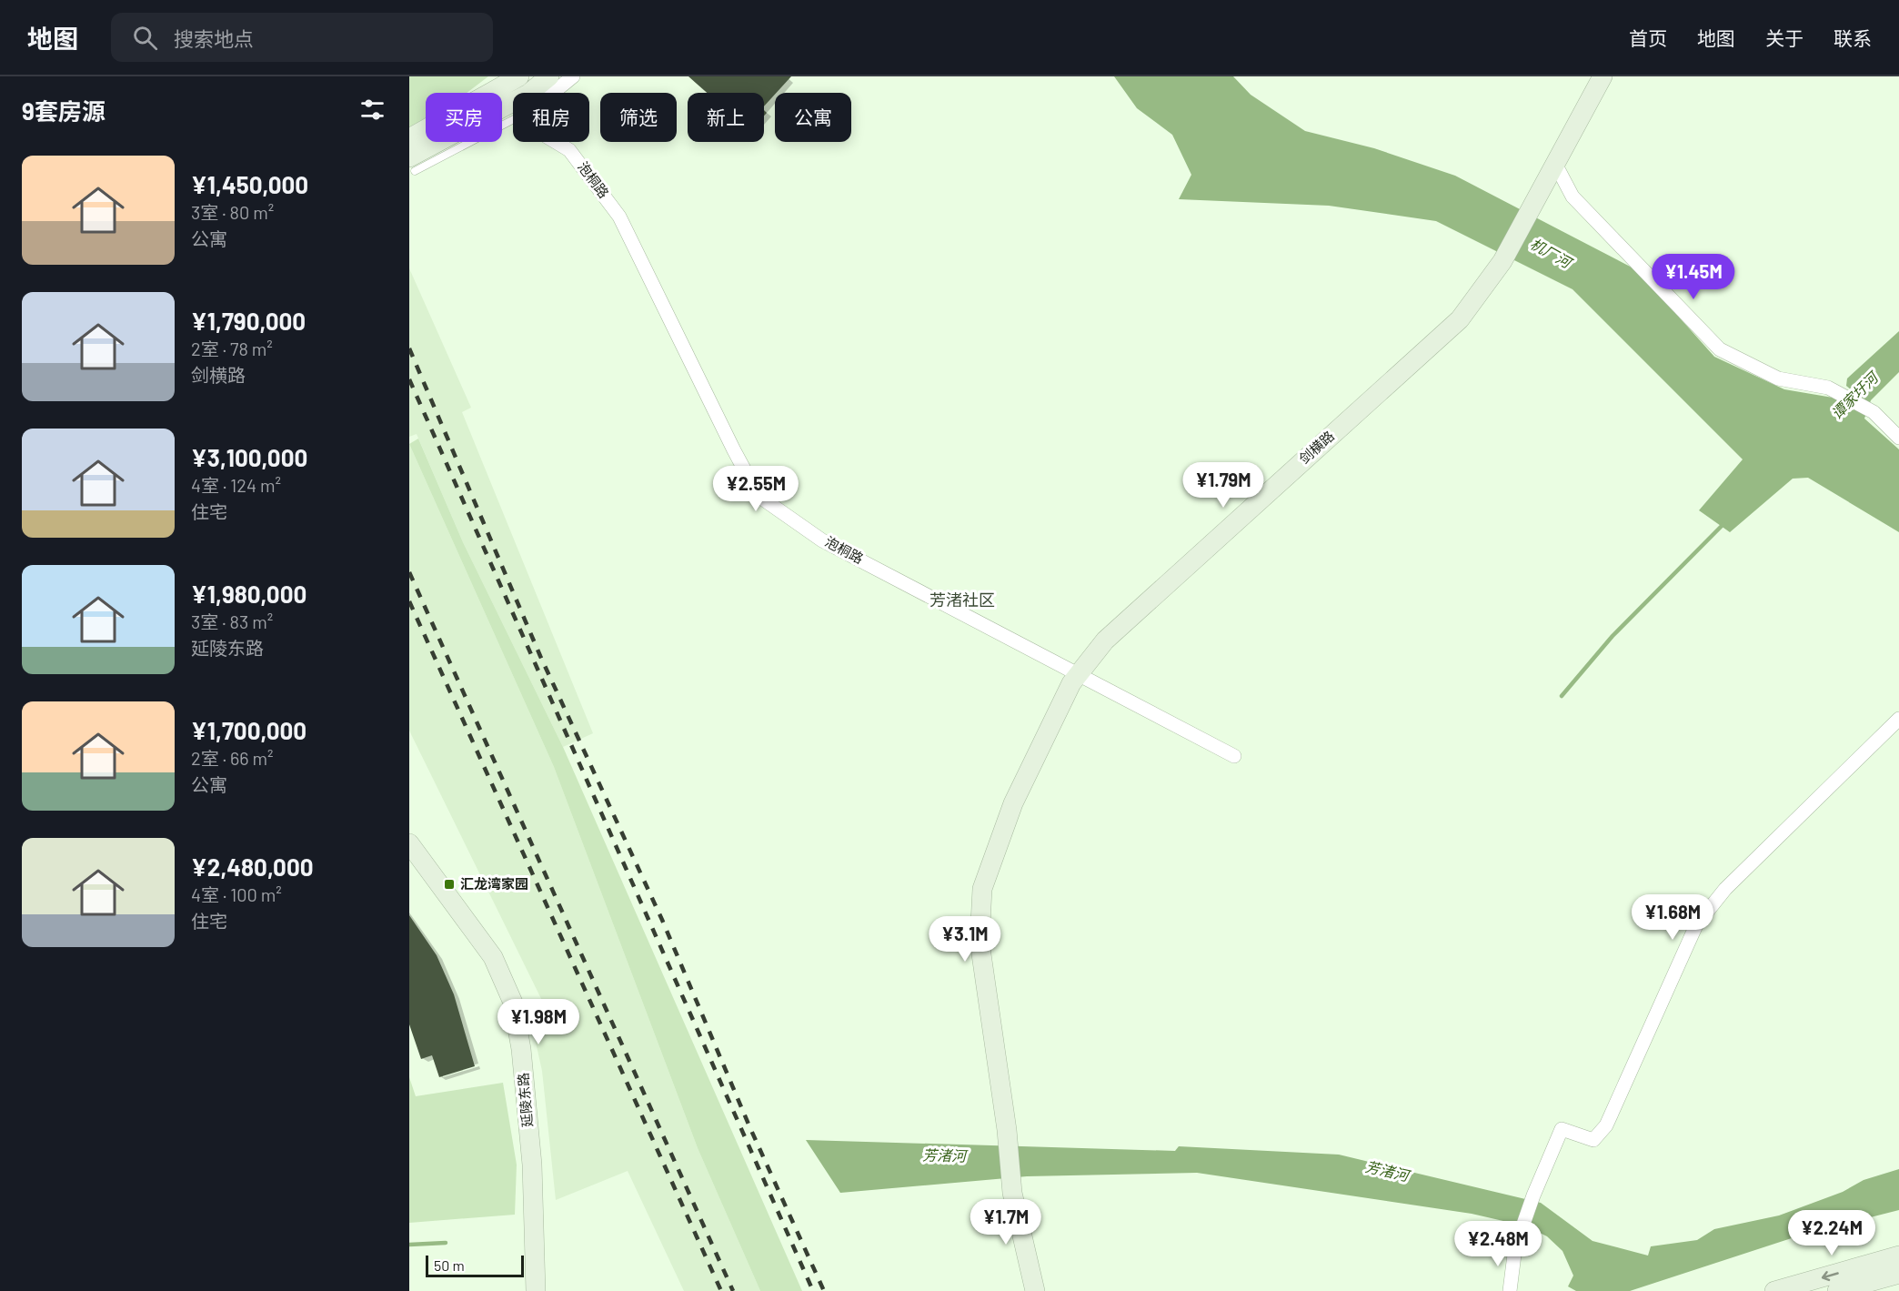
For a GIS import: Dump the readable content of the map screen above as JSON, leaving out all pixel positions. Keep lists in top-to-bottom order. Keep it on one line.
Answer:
{"streets":{"street":["泡桐路","剑横路","延陵东路"]},"crossings":[["泡桐路","剑横路"]],"districts":["芳渚社区"],"water":["机厂河","谭家圩河","芳渚河"],"places":{"transit":["汇龙湾家园"]},"scale_bar":"50 m","page":{"header":"地图","search":"搜索地点","nav":["首页","地图","关于","联系"],"heading":"9套房源","chip":["买房","租房","筛选","新上","公寓"],"list":[{"name":"¥1,450,000","note":"3室 · 80 m² · 公寓"},{"name":"¥1,790,000","note":"2室 · 78 m² · 剑横路"},{"name":"¥3,100,000","note":"4室 · 124 m² · 住宅"},{"name":"¥1,980,000","note":"3室 · 83 m² · 延陵东路"},{"name":"¥1,700,000","note":"2室 · 66 m² · 公寓"},{"name":"¥2,480,000","note":"4室 · 100 m² · 住宅"}],"price":["¥1.45M","¥1.79M","¥2.55M","¥1.68M","¥3.1M","¥1.98M","¥1.7M","¥2.24M","¥2.48M"],"scale":"50 m"}}
